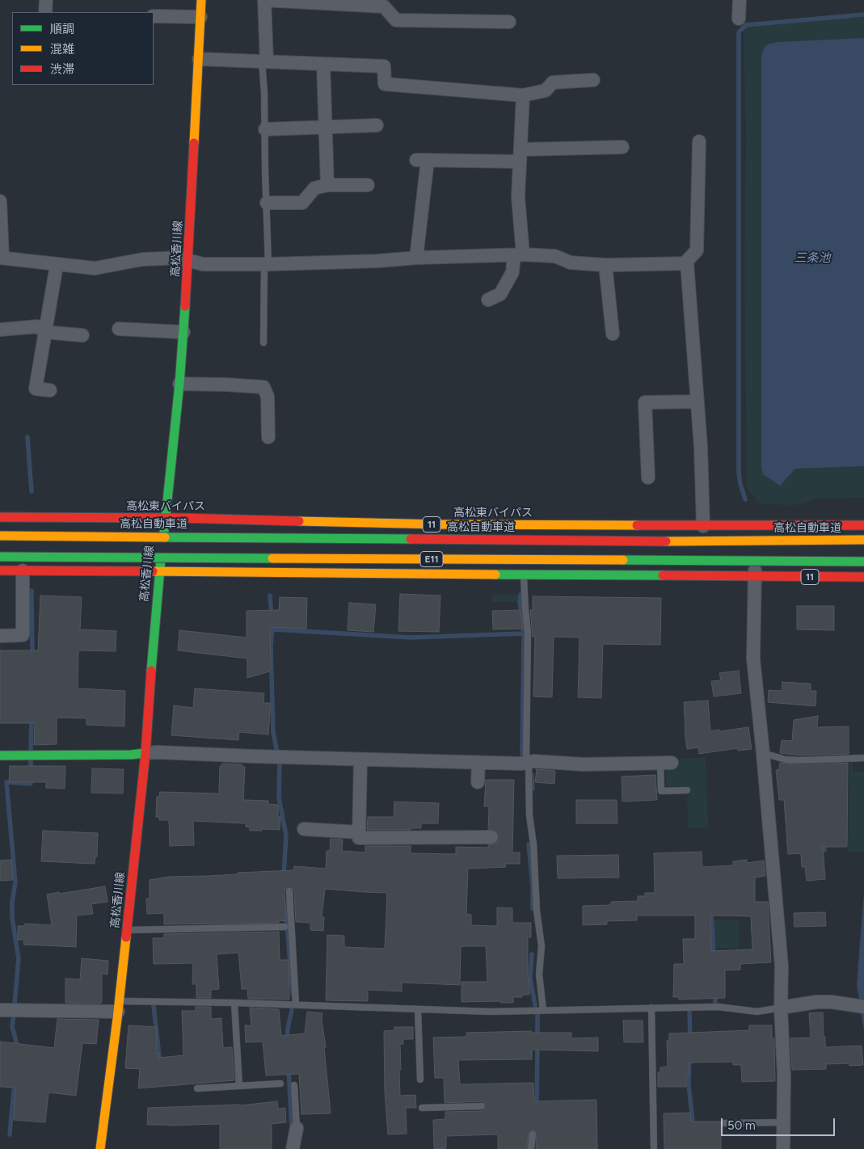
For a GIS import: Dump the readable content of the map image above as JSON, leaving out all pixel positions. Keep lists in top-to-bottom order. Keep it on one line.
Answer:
{"streets":{"main road":["高松香川線","高松東バイパス","高松自動車道","11","E11"]},"crossings":[["高松香川線","高松東バイパス"],["高松香川線","11"]],"water":["三条池"],"legend":["順調","混雑","渋滞"],"scale_bar":"50 m"}
